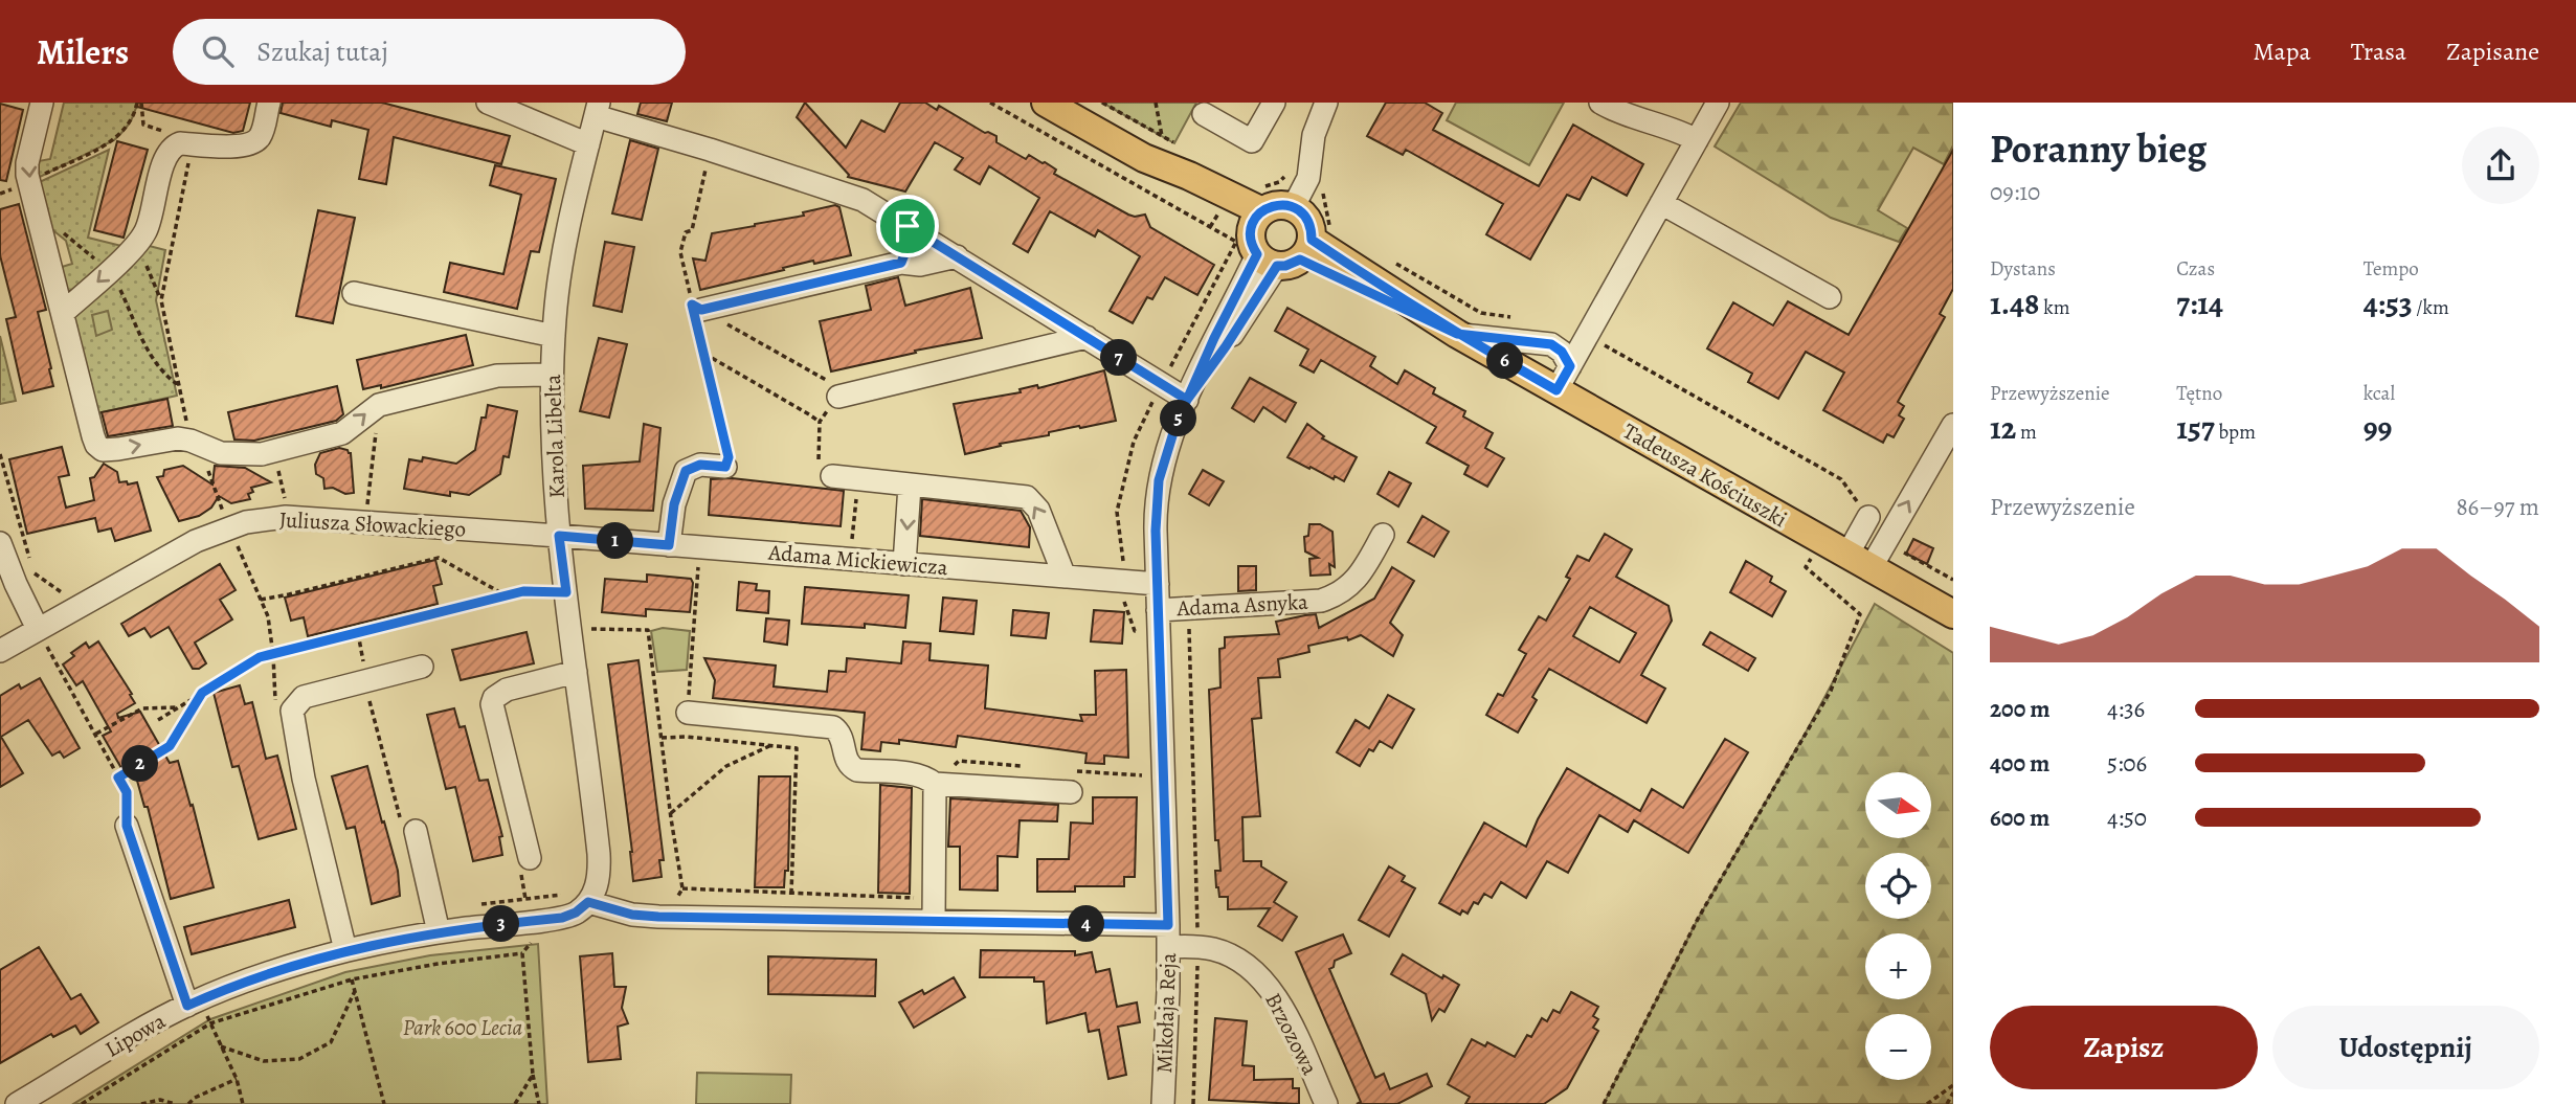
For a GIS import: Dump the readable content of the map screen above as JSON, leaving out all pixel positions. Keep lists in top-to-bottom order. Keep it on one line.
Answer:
{"streets":{"main road":["Tadeusza Kościuszki"],"street":["Karola Libelta","Juliusza Słowackiego","Adama Mickiewicza","Adama Asnyka","Mikołaja Reja","Brzozowa","Lipowa"]},"crossings":[["Karola Libelta","Juliusza Słowackiego"],["Karola Libelta","Adama Mickiewicza"],["Karola Libelta","Lipowa"],["Tadeusza Kościuszki","Mikołaja Reja"],["Juliusza Słowackiego","Adama Mickiewicza"],["Adama Mickiewicza","Mikołaja Reja"],["Adama Asnyka","Mikołaja Reja"],["Mikołaja Reja","Brzozowa"]],"parks":["Park 600 Lecia"],"north":"right","page":{"header":"Milers","search":"Szukaj tutaj","nav":["Mapa","Trasa","Zapisane"],"heading":["Poranny bieg","09:10"],"stats":[["Dystans","1.48 km"],["Czas","7:14"],["Tempo","4:53 /km"],["Przewyższenie","12 m"],["Tętno","157 bpm"],["kcal","99"]],"pins":["7","6","5","1","2","3","4"],"chart":["Przewyższenie","86–97 m"],"list":[{"name":"200 m","note":"4:36"},{"name":"400 m","note":"5:06"},{"name":"600 m","note":"4:50"}],"map_buttons":["+","−"],"buttons":["Zapisz","Udostępnij"]}}
